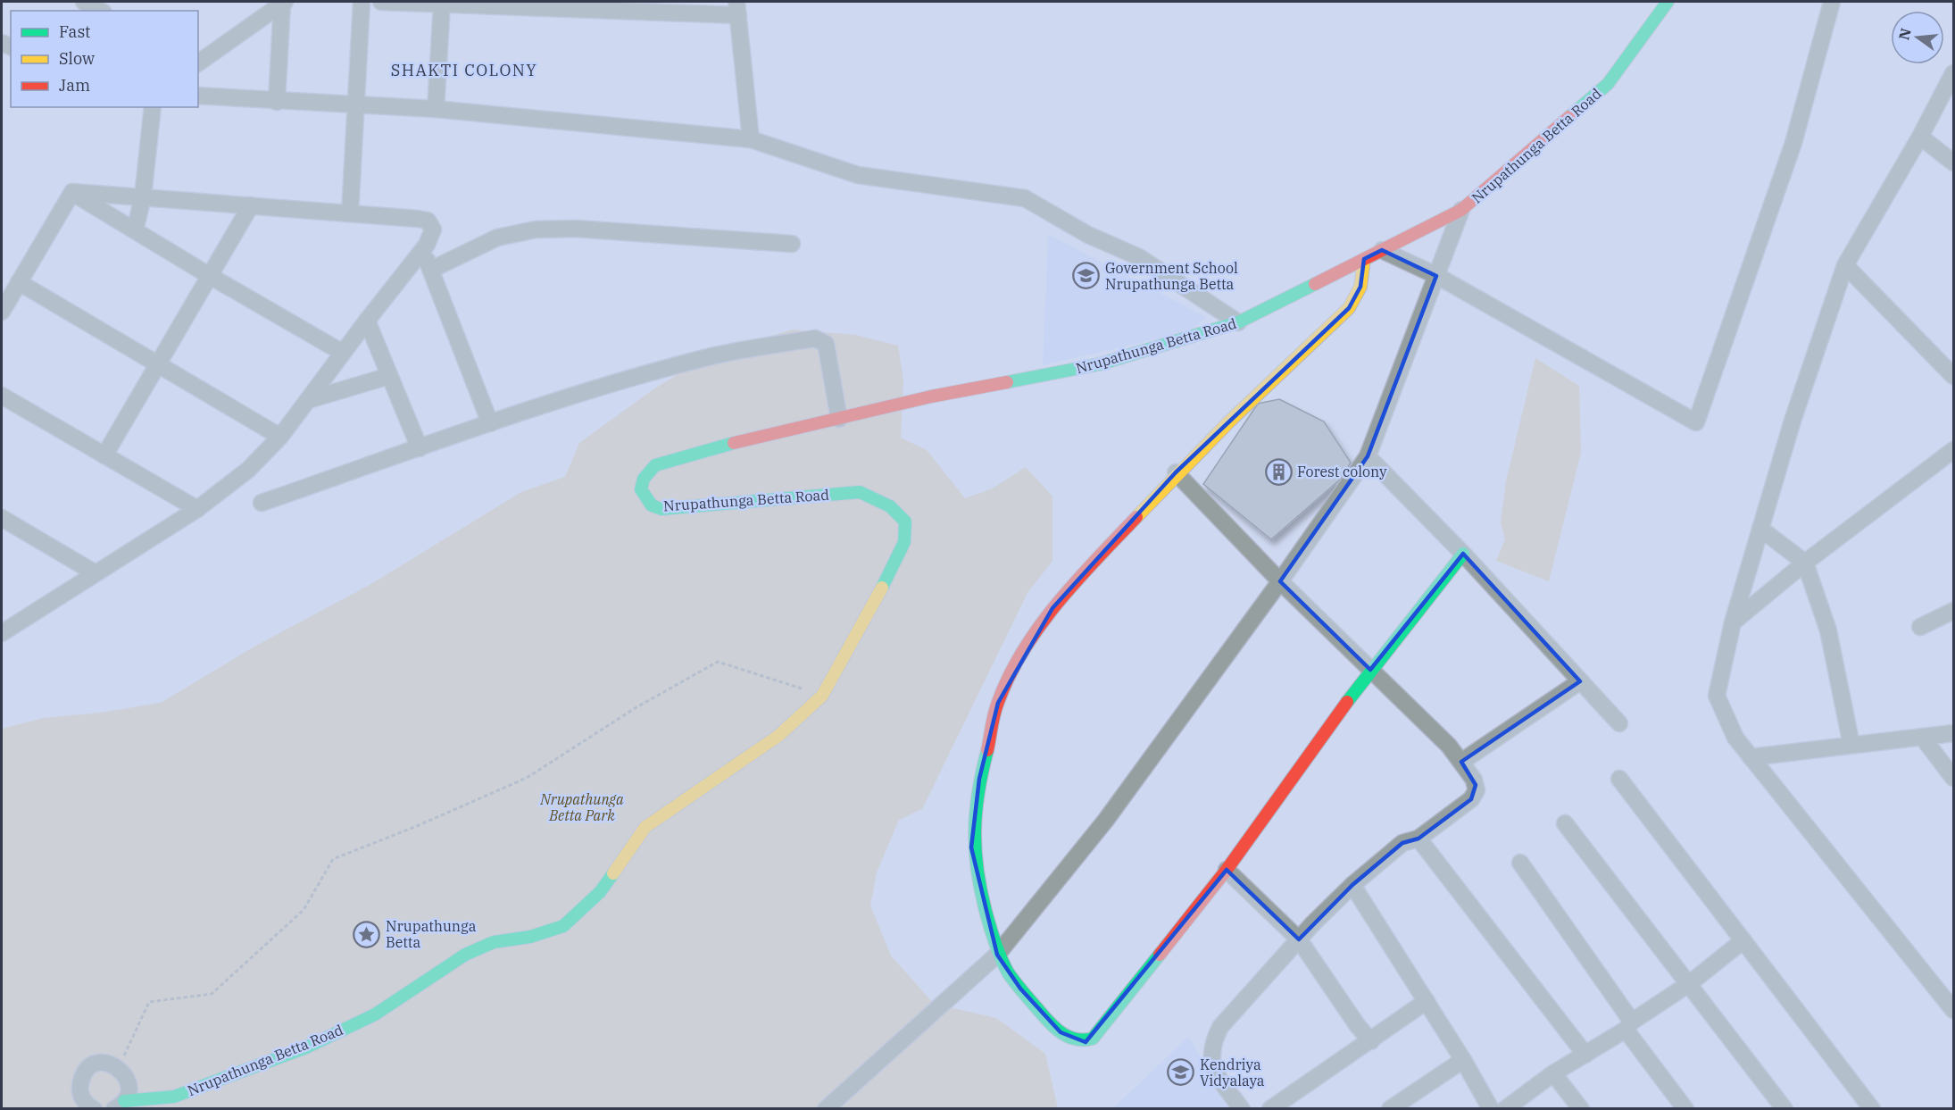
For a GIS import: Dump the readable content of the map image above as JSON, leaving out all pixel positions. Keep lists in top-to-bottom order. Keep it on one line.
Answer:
{"streets":{"street":["Nrupathunga Betta Road"]},"districts":["SHAKTI COLONY"],"parks":["Nrupathunga Betta Park"],"places":{"school or university":["Government School Nrupathunga Betta","Kendriya Vidyalaya"],"building":["Forest colony"],"place":["Nrupathunga Betta"]},"legend":["Fast","Slow","Jam"],"north":"left"}
